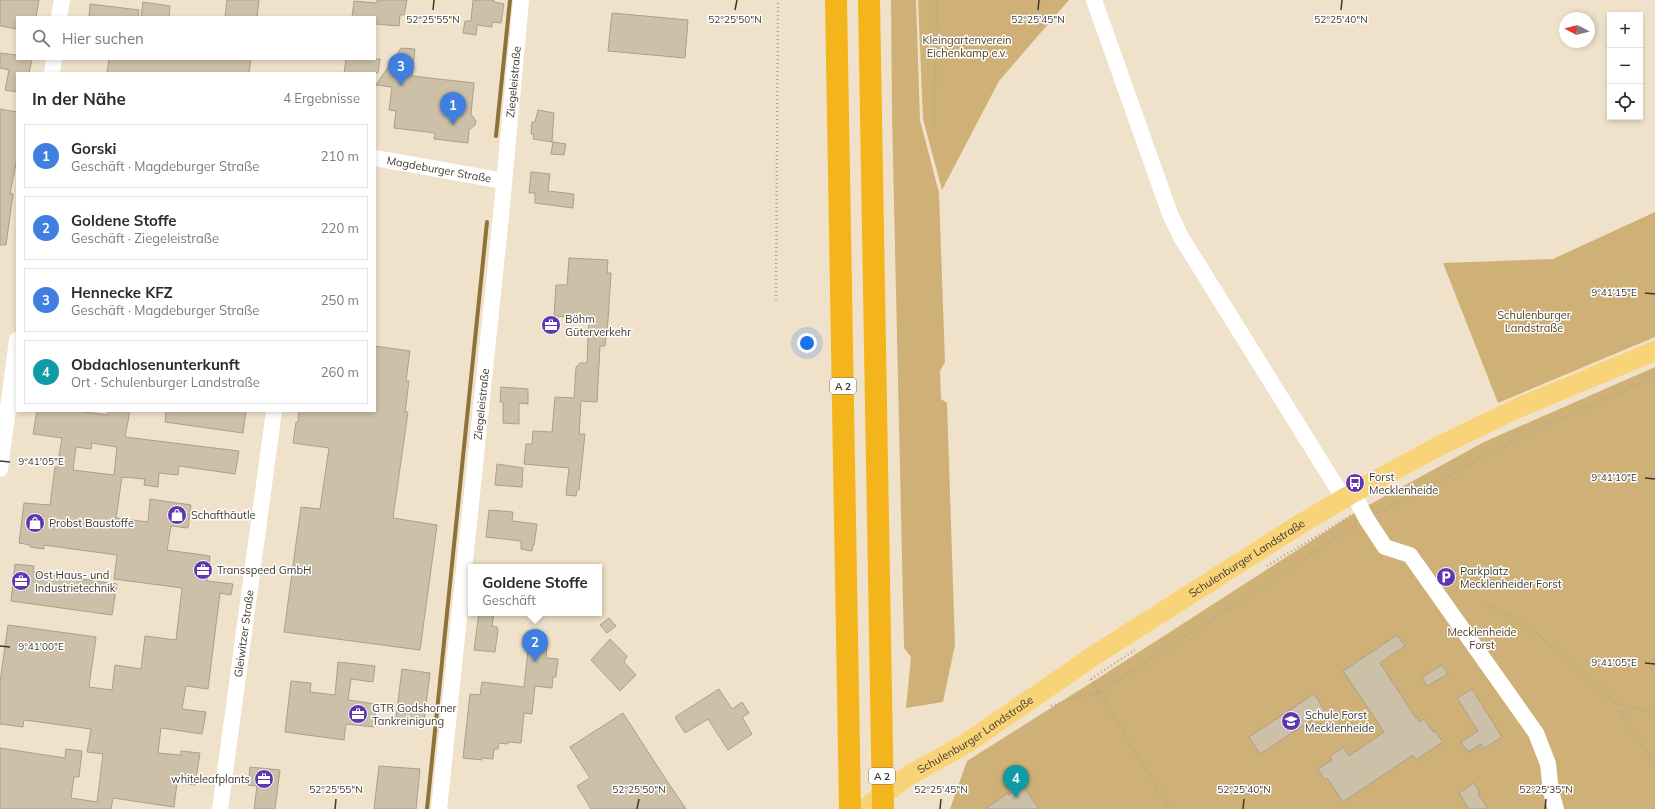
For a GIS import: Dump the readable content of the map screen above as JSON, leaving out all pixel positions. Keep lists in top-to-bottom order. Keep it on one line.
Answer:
{"streets":{"highway":["A 2"],"main road":["Schulenburger Landstraße"],"street":["Ziegeleistraße","Magdeburger Straße","Gleiwitzer Straße"]},"crossings":[["Ziegeleistraße","Magdeburger Straße"]],"parks":["Kleingartenverein Eichenkamp e.v.","Schulenburger Landstraße","Mecklenheide Forst"],"places":{"office":["Böhm Güterverkehr","Transspeed GmbH","Ost Haus- und Industrietechnik","GTR Godshorner Tankreinigung","whiteleafplants"],"bus stop":["Forst Mecklenheide"],"shop":["Schafthäutle","Probst Baustoffe"],"parking":["Parkplatz Mecklenheider Forst"],"school or university":["Schule Forst Mecklenheide"]},"north":"left","page":{"map_buttons":["+","−"],"search":"Hier suchen","pins":["3","1","2","4"],"heading":["In der Nähe","4 Ergebnisse"],"list":[{"mark":"1","name":"Gorski","note":"Geschäft · Magdeburger Straße","value":"210 m"},{"mark":"2","name":"Goldene Stoffe","note":"Geschäft · Ziegeleistraße","value":"220 m"},{"mark":"3","name":"Hennecke KFZ","note":"Geschäft · Magdeburger Straße","value":"250 m"},{"mark":"4","name":"Obdachlosenunterkunft","note":"Ort · Schulenburger Landstraße","value":"260 m"}],"popup":["Goldene Stoffe","Geschäft"]},"coordinates":["52°25'55\"N","52°25'50\"N","52°25'45\"N","52°25'40\"N","9°41'15\"E","9°41'05\"E","9°41'10\"E","9°41'00\"E","52°25'35\"N"]}
